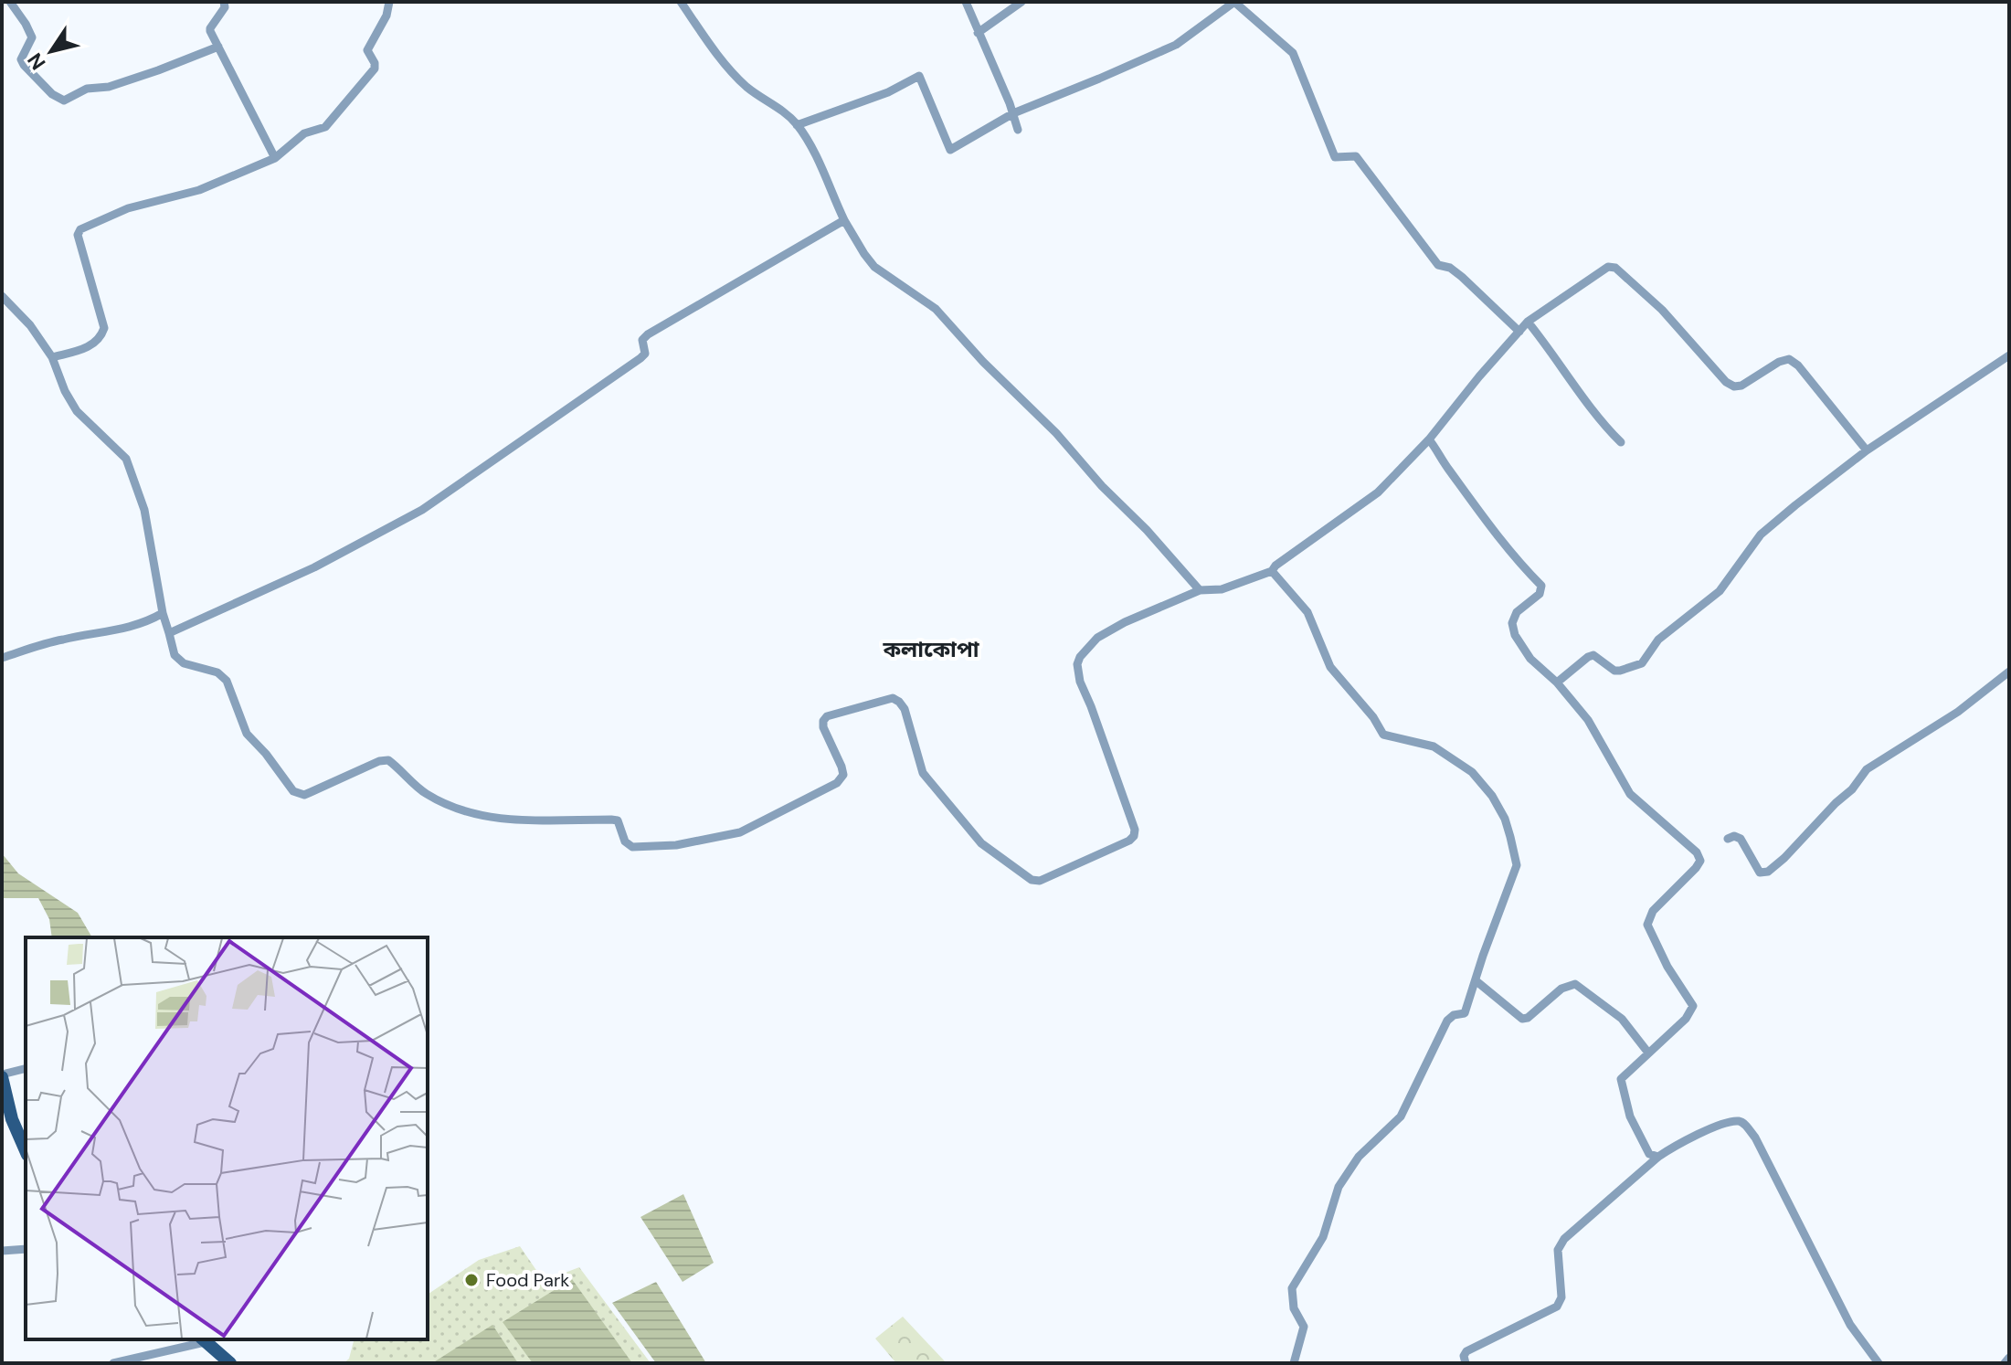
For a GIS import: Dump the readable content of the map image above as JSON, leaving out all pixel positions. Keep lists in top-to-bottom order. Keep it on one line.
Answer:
{"districts":["কলাকোপা"],"places":["Food Park"],"north":"bottom left"}
